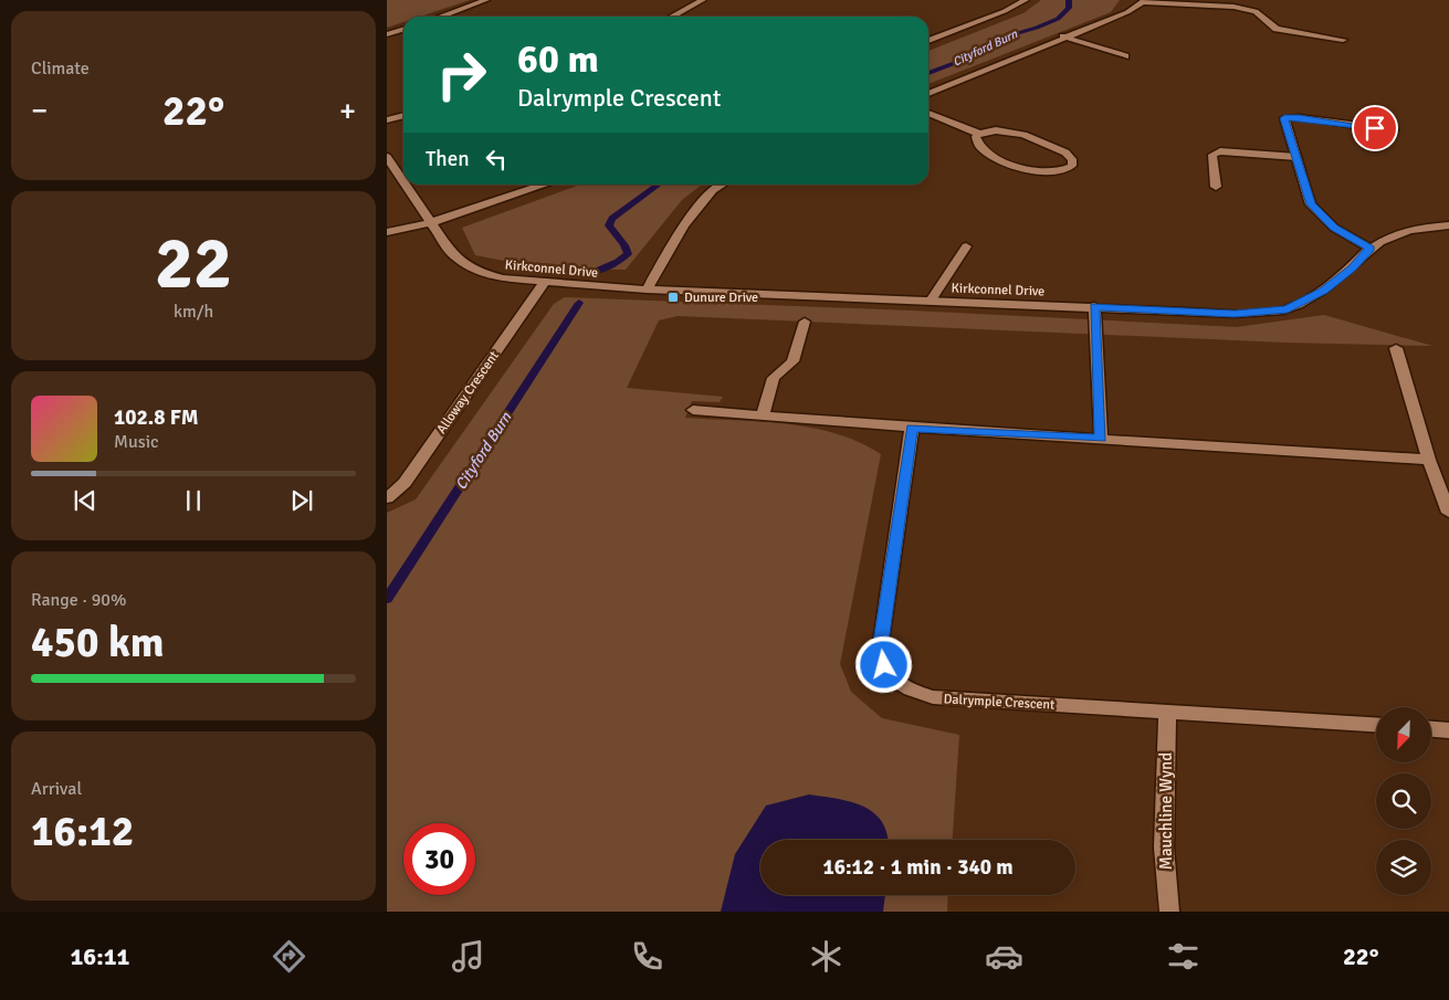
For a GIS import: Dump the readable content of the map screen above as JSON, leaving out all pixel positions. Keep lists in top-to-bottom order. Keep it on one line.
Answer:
{"streets":{"street":["Kirkconnel Drive","Alloway Crescent","Dalrymple Crescent","Mauchline Wynd"]},"crossings":[["Kirkconnel Drive","Alloway Crescent"],["Dalrymple Crescent","Mauchline Wynd"]],"water":["Cityford Burn"],"places":{"transit":["Dunure Drive"]},"north":"bottom left","page":{"tile":["Climate",["22","km/h"],["Range · 90%","450 km"],["Arrival","16:12"]],"turn":["60 m","Dalrymple Crescent"],"heat":["−","22°","+"],"then":"Then","song":["102.8 FM","Music"],"limit":"30","trip":"16:12 · 1 min · 340 m","tabs":["16:11","22°"]}}
